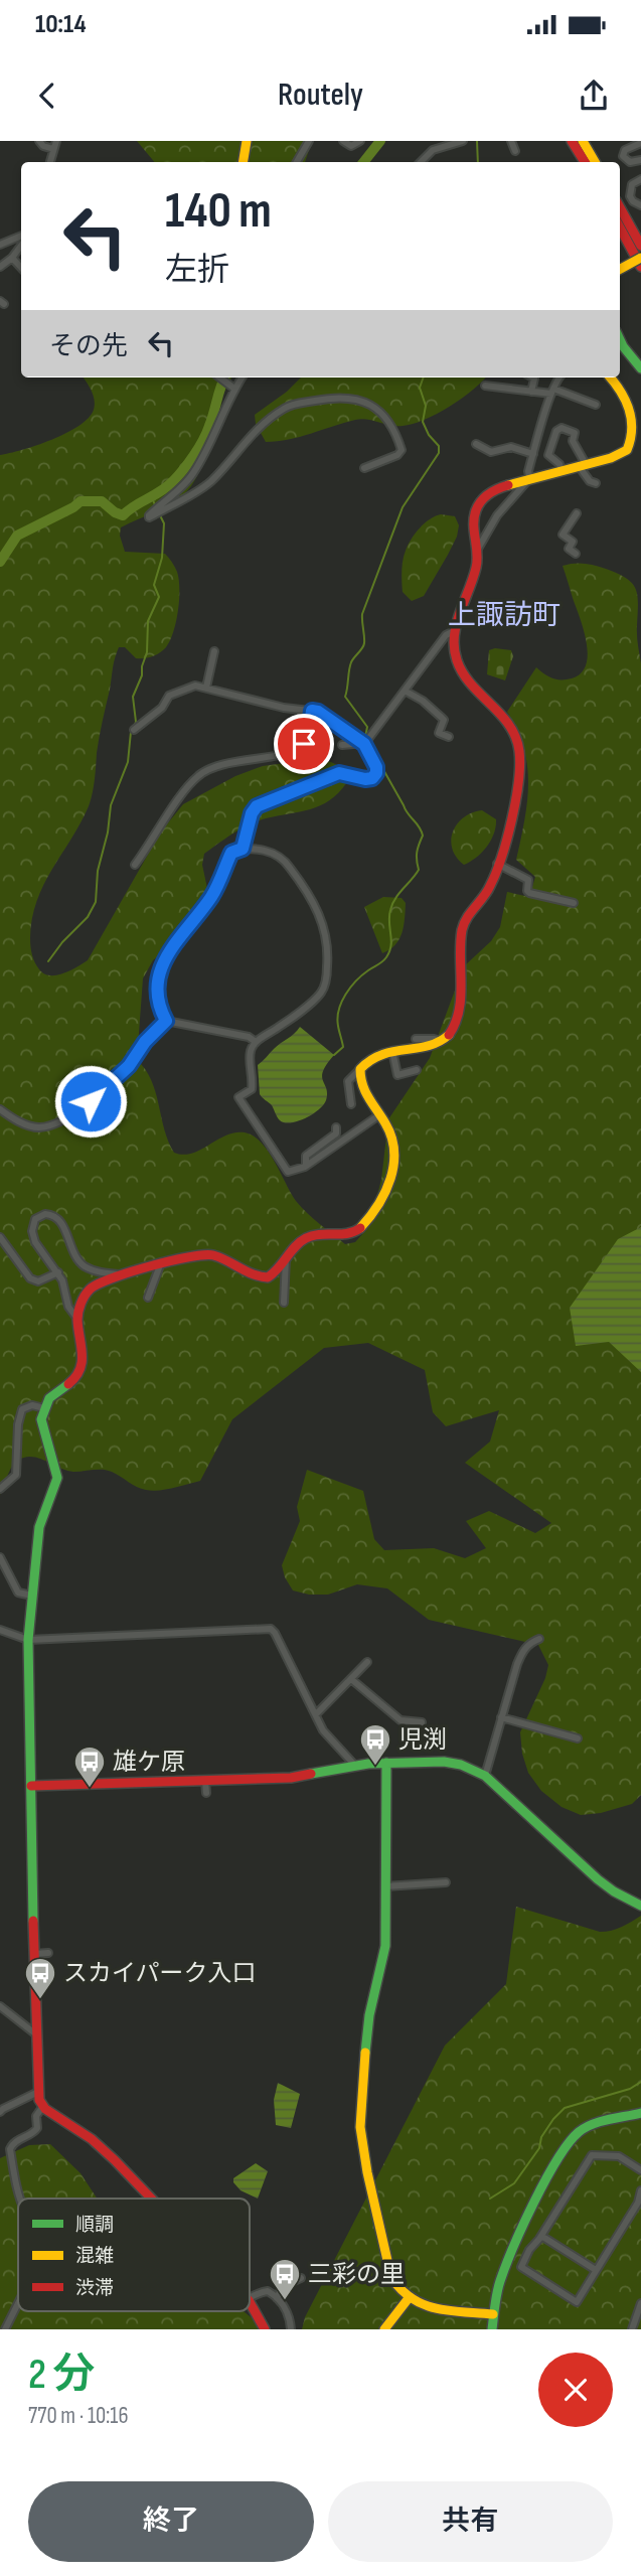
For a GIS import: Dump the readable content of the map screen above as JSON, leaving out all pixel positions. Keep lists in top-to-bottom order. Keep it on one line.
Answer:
{"districts":["上諏訪町"],"places":{"bus stop":["児渕","雄ケ原","スカイパーク入口","三彩の里"]},"legend":["順調","混雑","渋滞"],"page":{"status":"10:14","header":"Routely","turn":["140 m","左折"],"then":"その先","heading":["2 分","770 m · 10:16"],"buttons":["終了","共有"]}}
